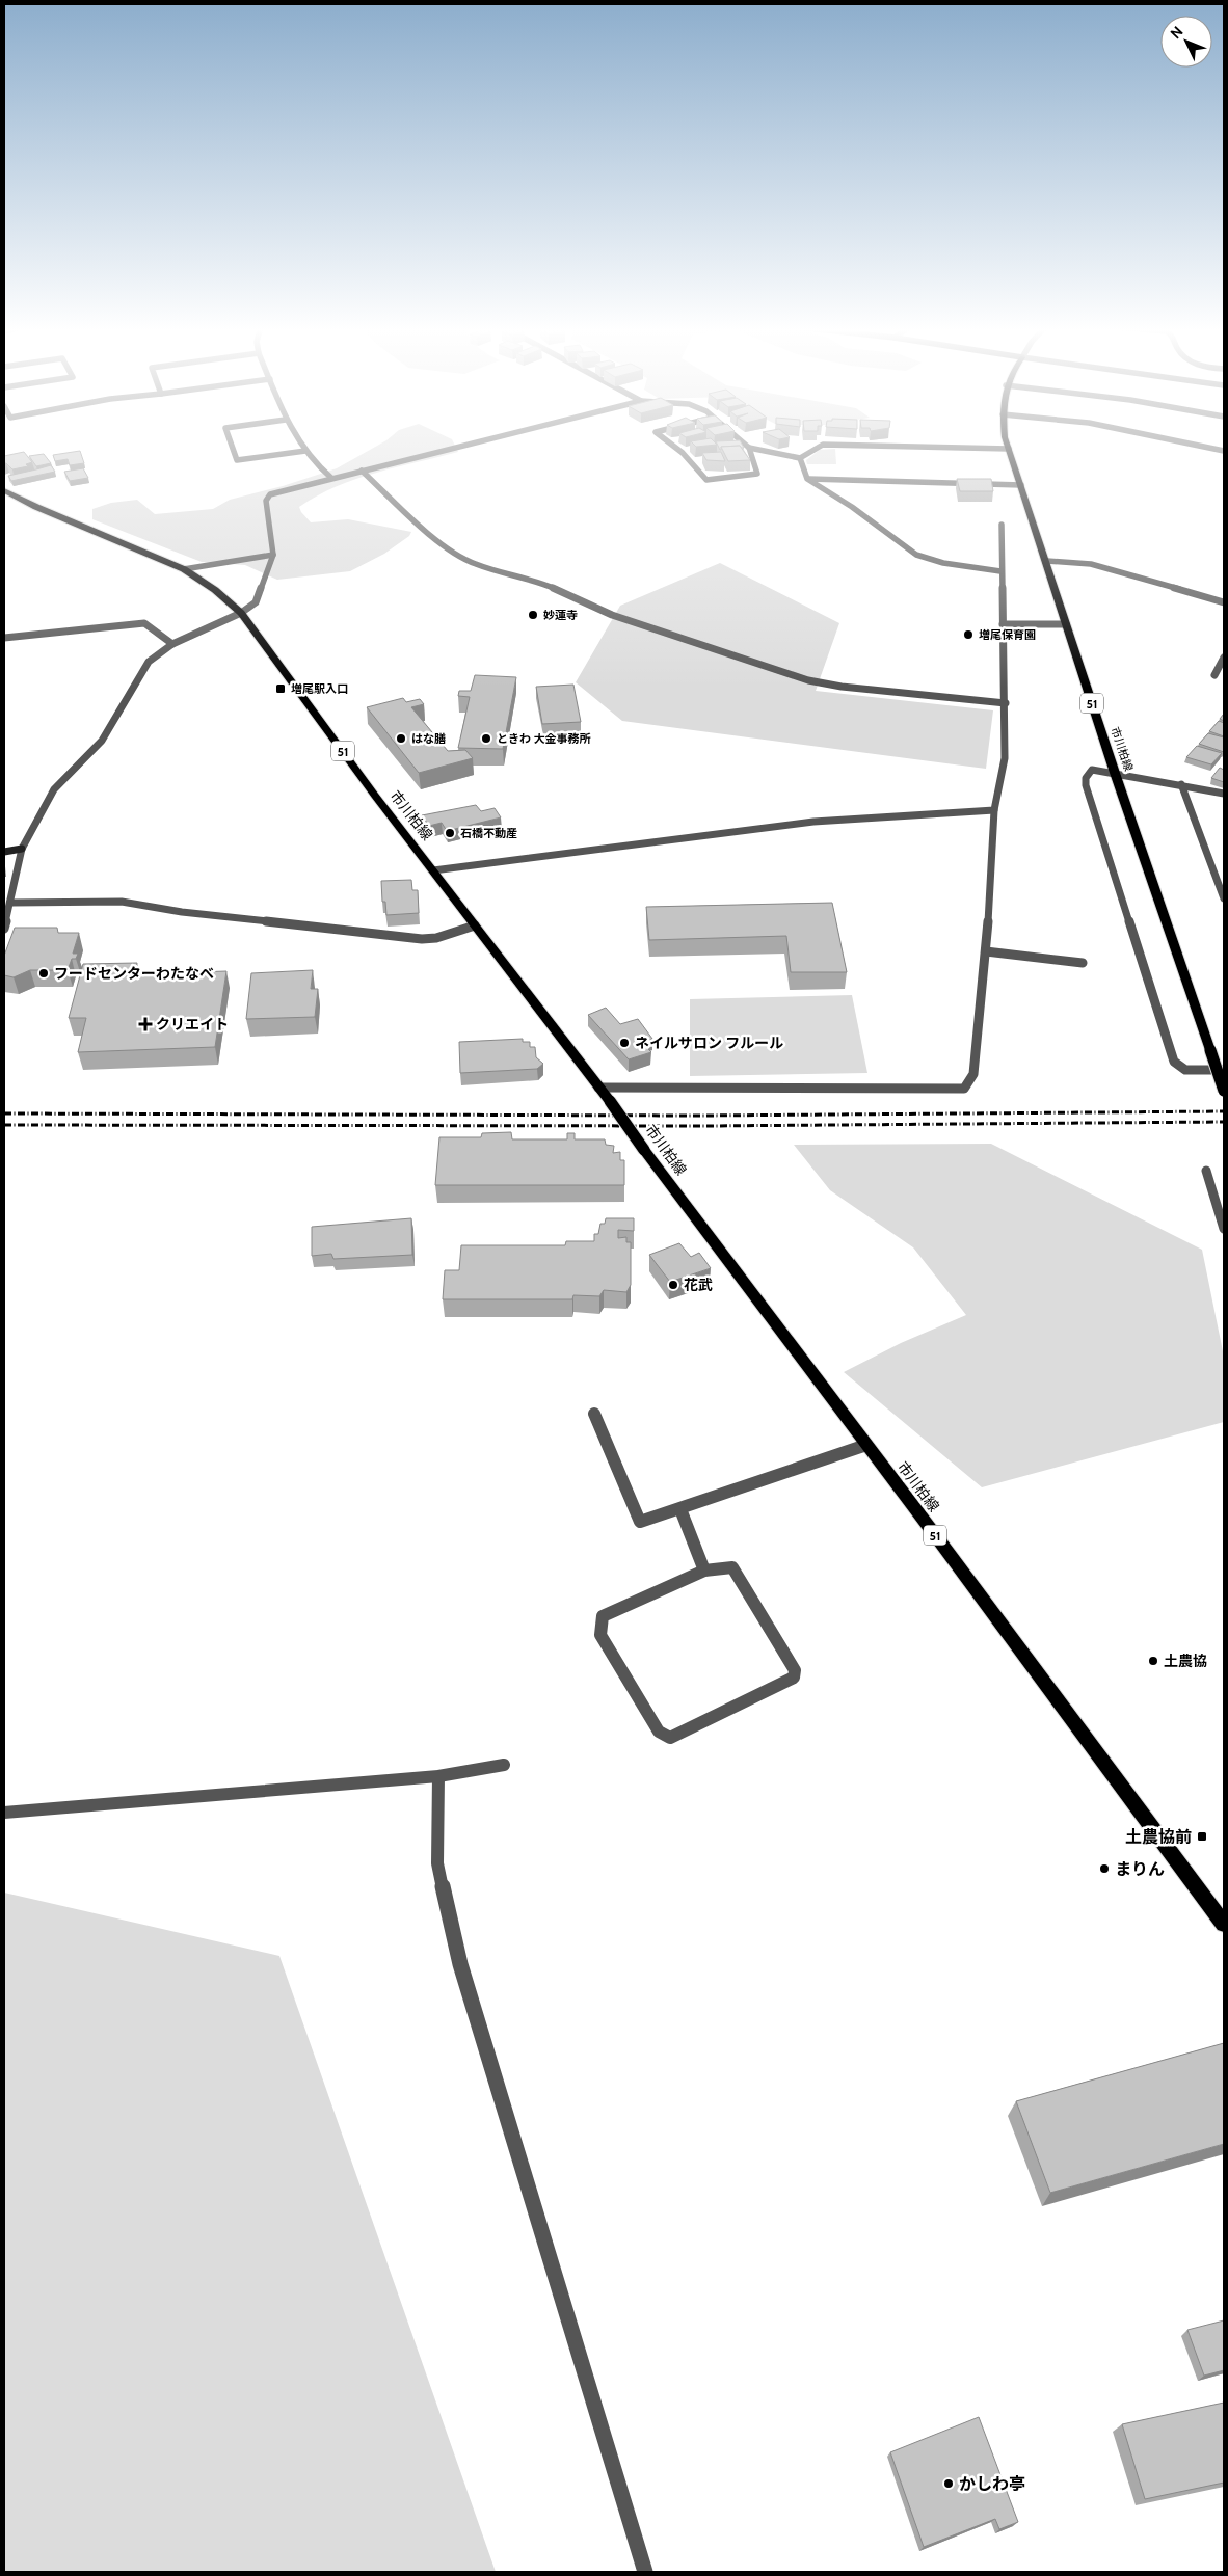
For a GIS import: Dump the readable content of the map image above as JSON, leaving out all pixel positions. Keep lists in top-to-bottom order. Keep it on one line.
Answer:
{"streets":{"main road":["51","市川柏線"]},"places":{"other":["妙蓮寺","増尾保育園","はな膳","ときわ 大金事務所","石橋不動産","フードセンターわたなべ","ネイルサロン フルール","花武","土農協","まりん","かしわ亭"],"transit":["増尾駅入口","土農協前"],"health":["クリエイト"]},"north":"top left"}
